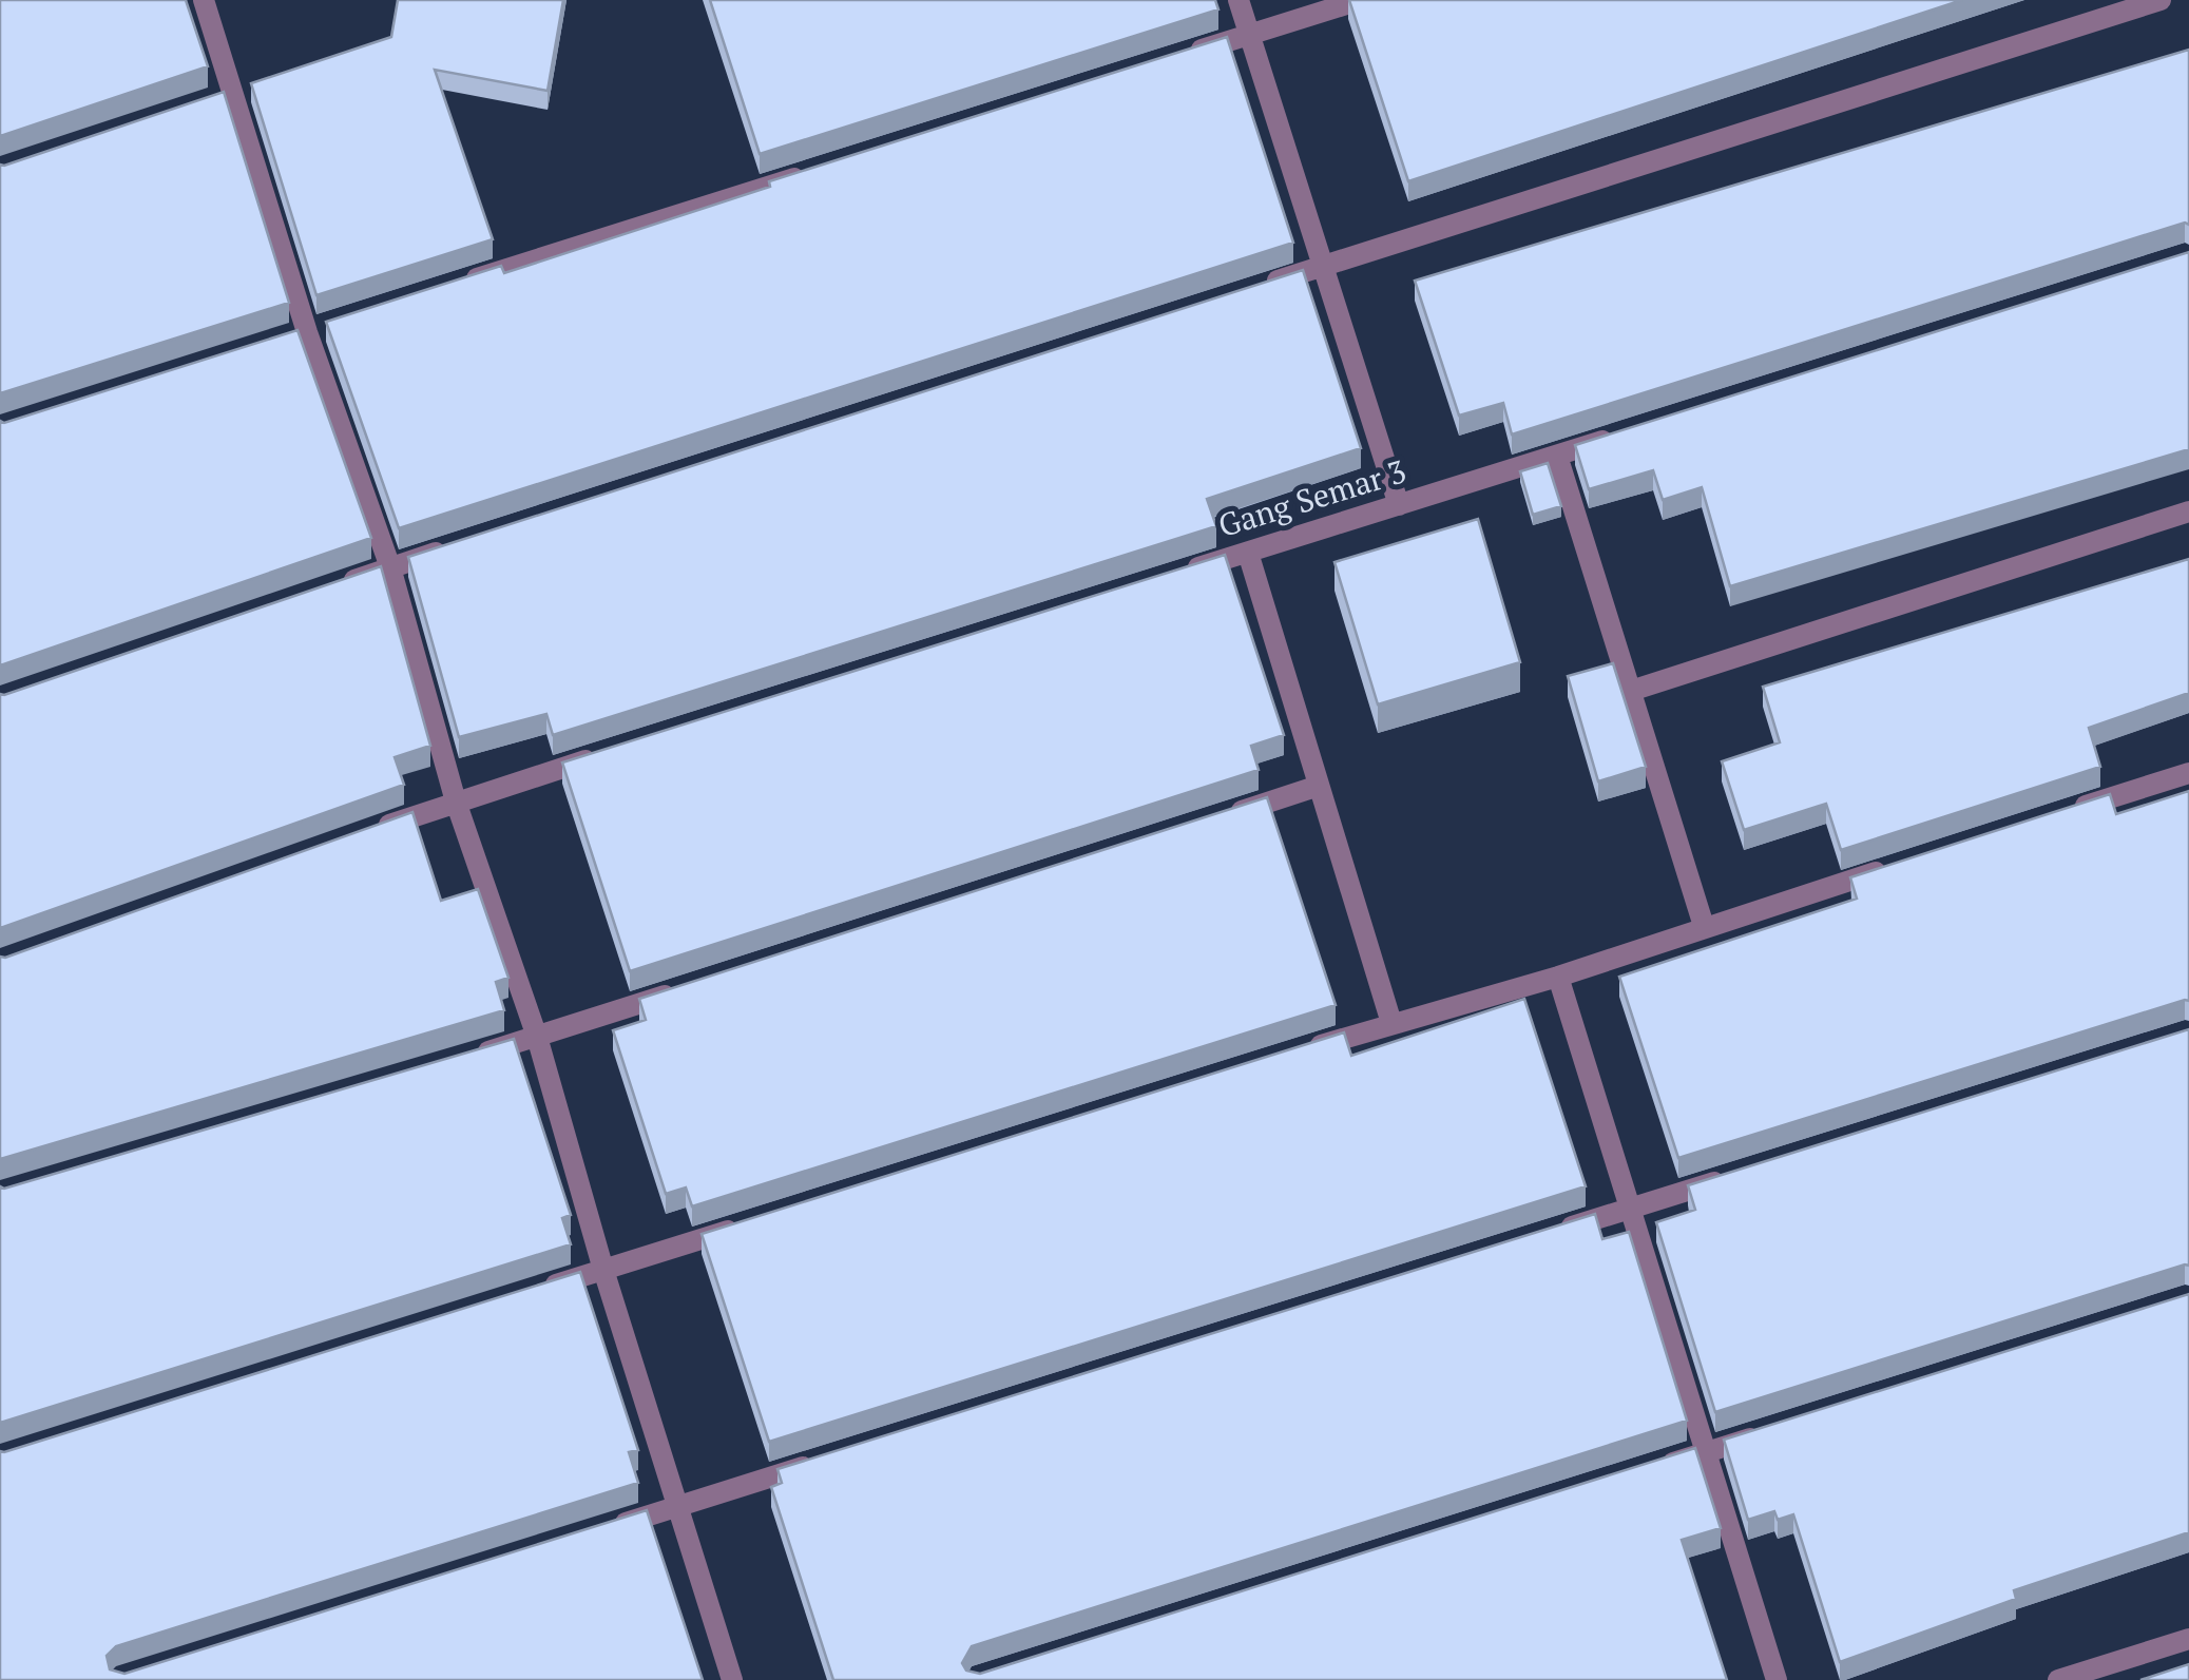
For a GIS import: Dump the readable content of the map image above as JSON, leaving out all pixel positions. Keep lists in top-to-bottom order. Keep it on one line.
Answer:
{"streets":{"street":["Gang Semar 3"]}}
